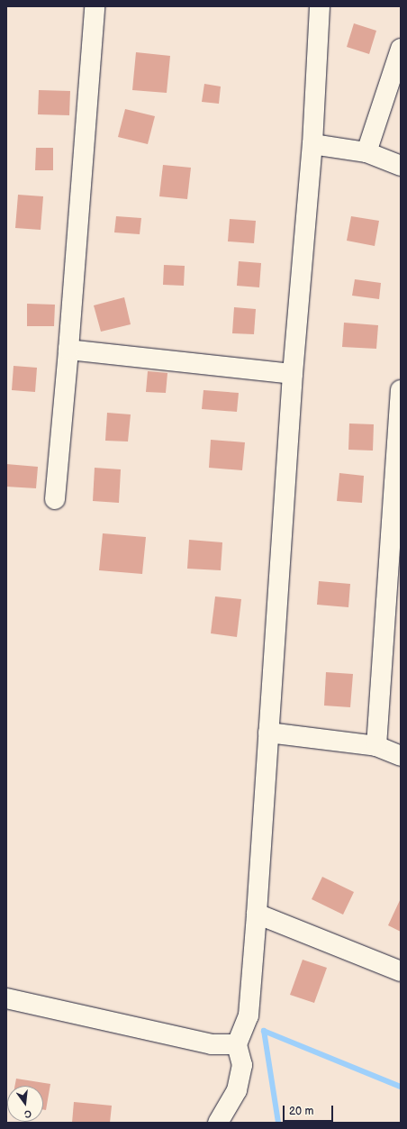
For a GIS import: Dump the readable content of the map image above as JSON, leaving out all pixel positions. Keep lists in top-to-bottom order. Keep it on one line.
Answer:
{"scale_bar":"20 m","north":"bottom"}
